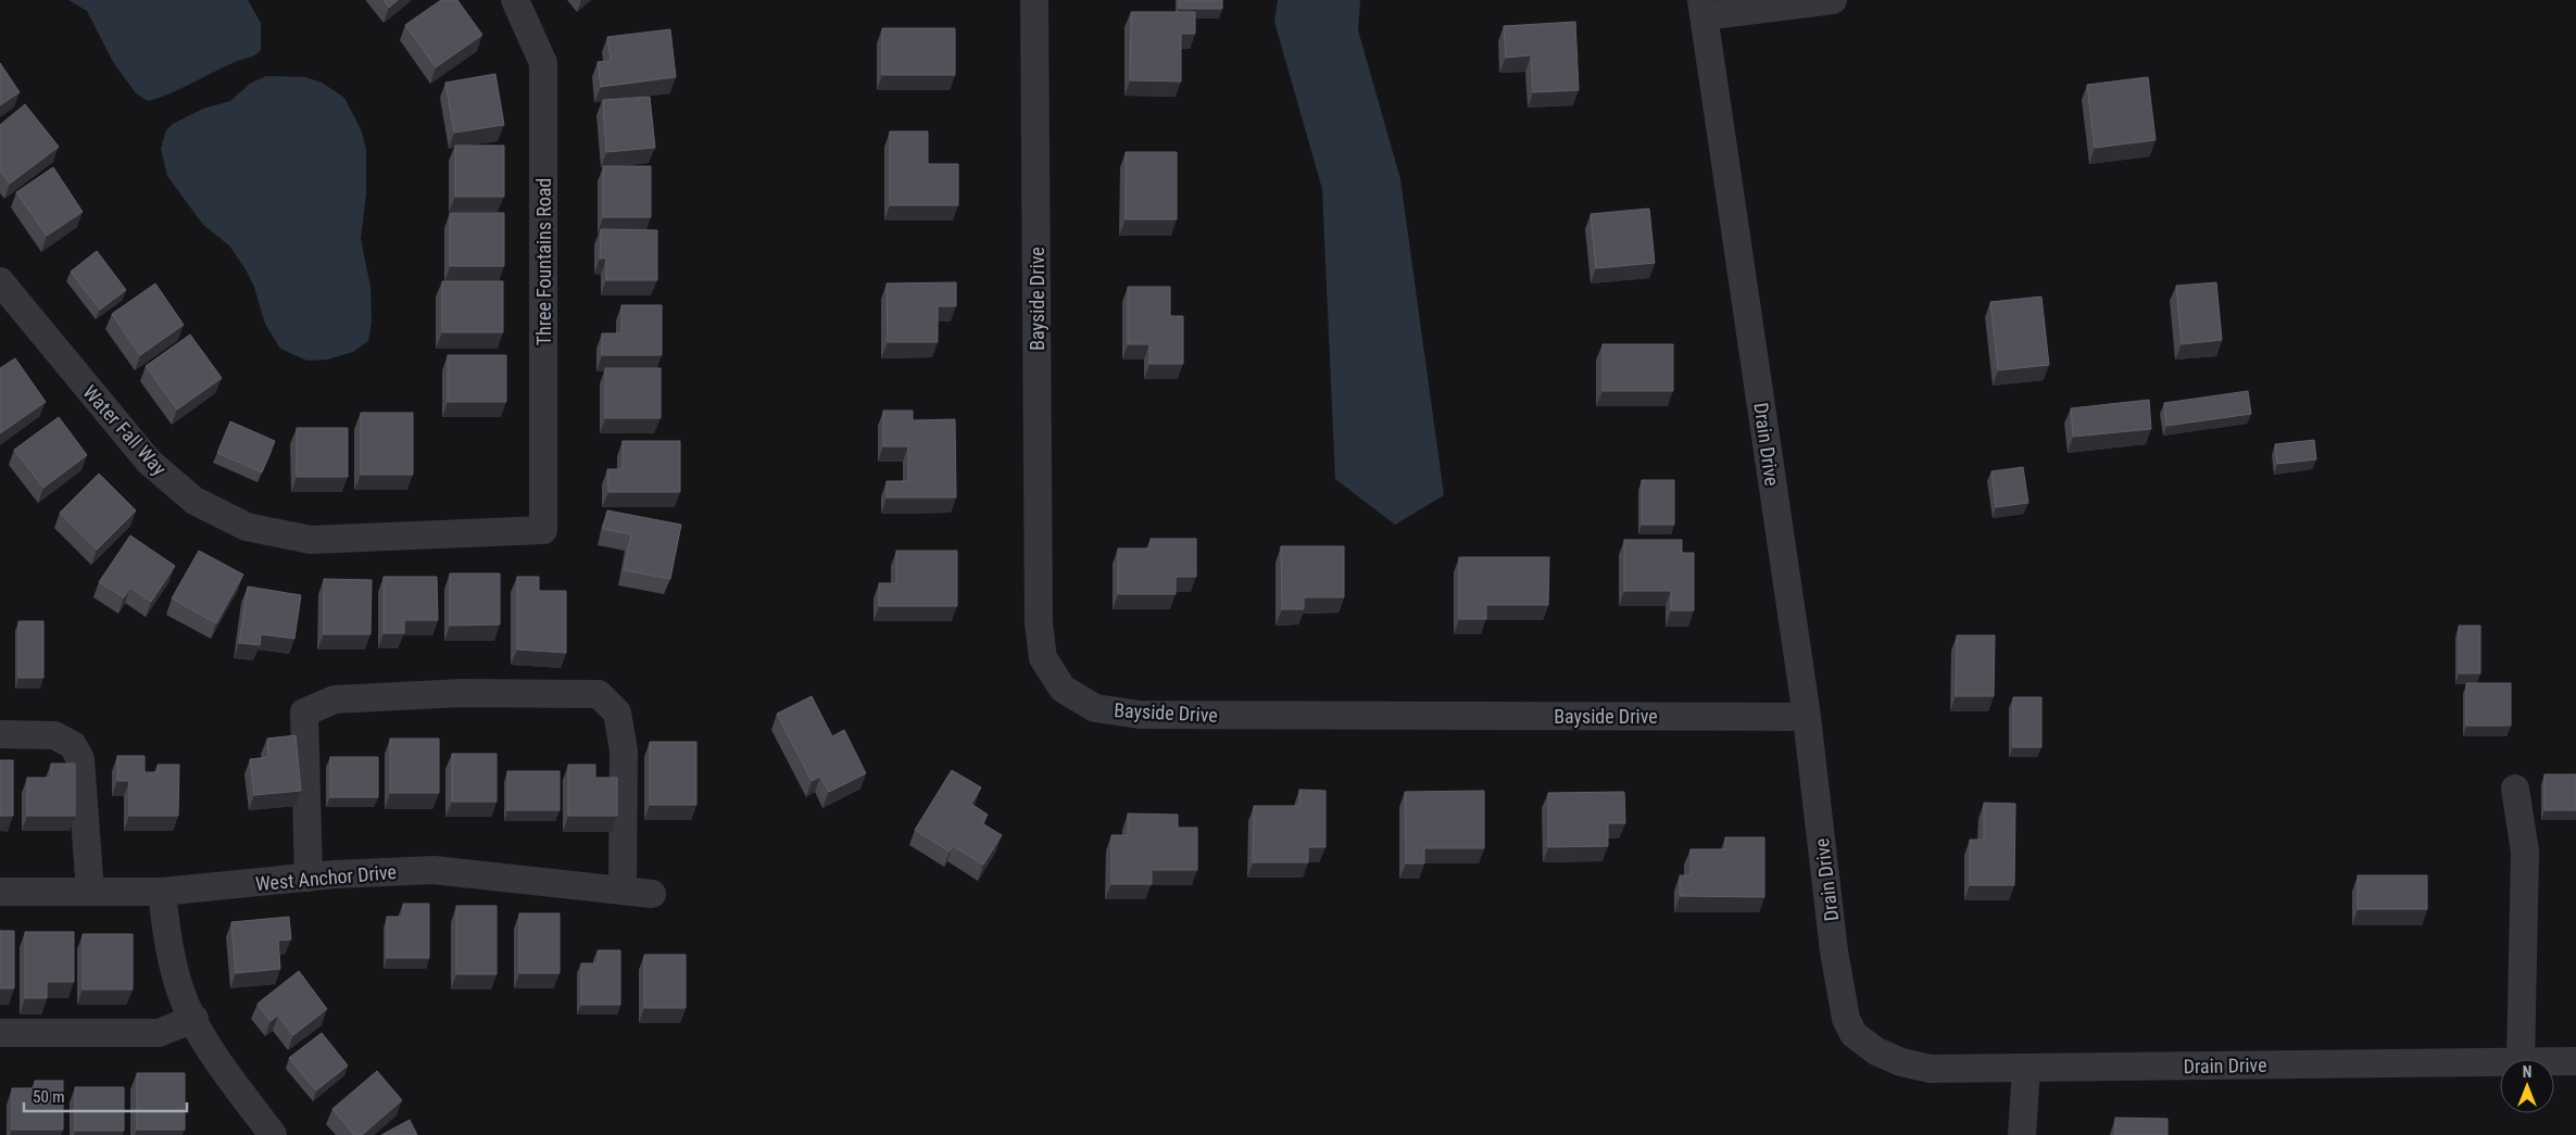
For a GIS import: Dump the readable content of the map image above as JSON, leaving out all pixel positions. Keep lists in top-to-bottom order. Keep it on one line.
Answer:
{"streets":{"street":["Three Fountains Road","Bayside Drive","Water Fall Way","Drain Drive","West Anchor Drive"]},"crossings":[["Three Fountains Road","Water Fall Way"],["Bayside Drive","Drain Drive"]],"scale_bar":"50 m","north":"top"}
